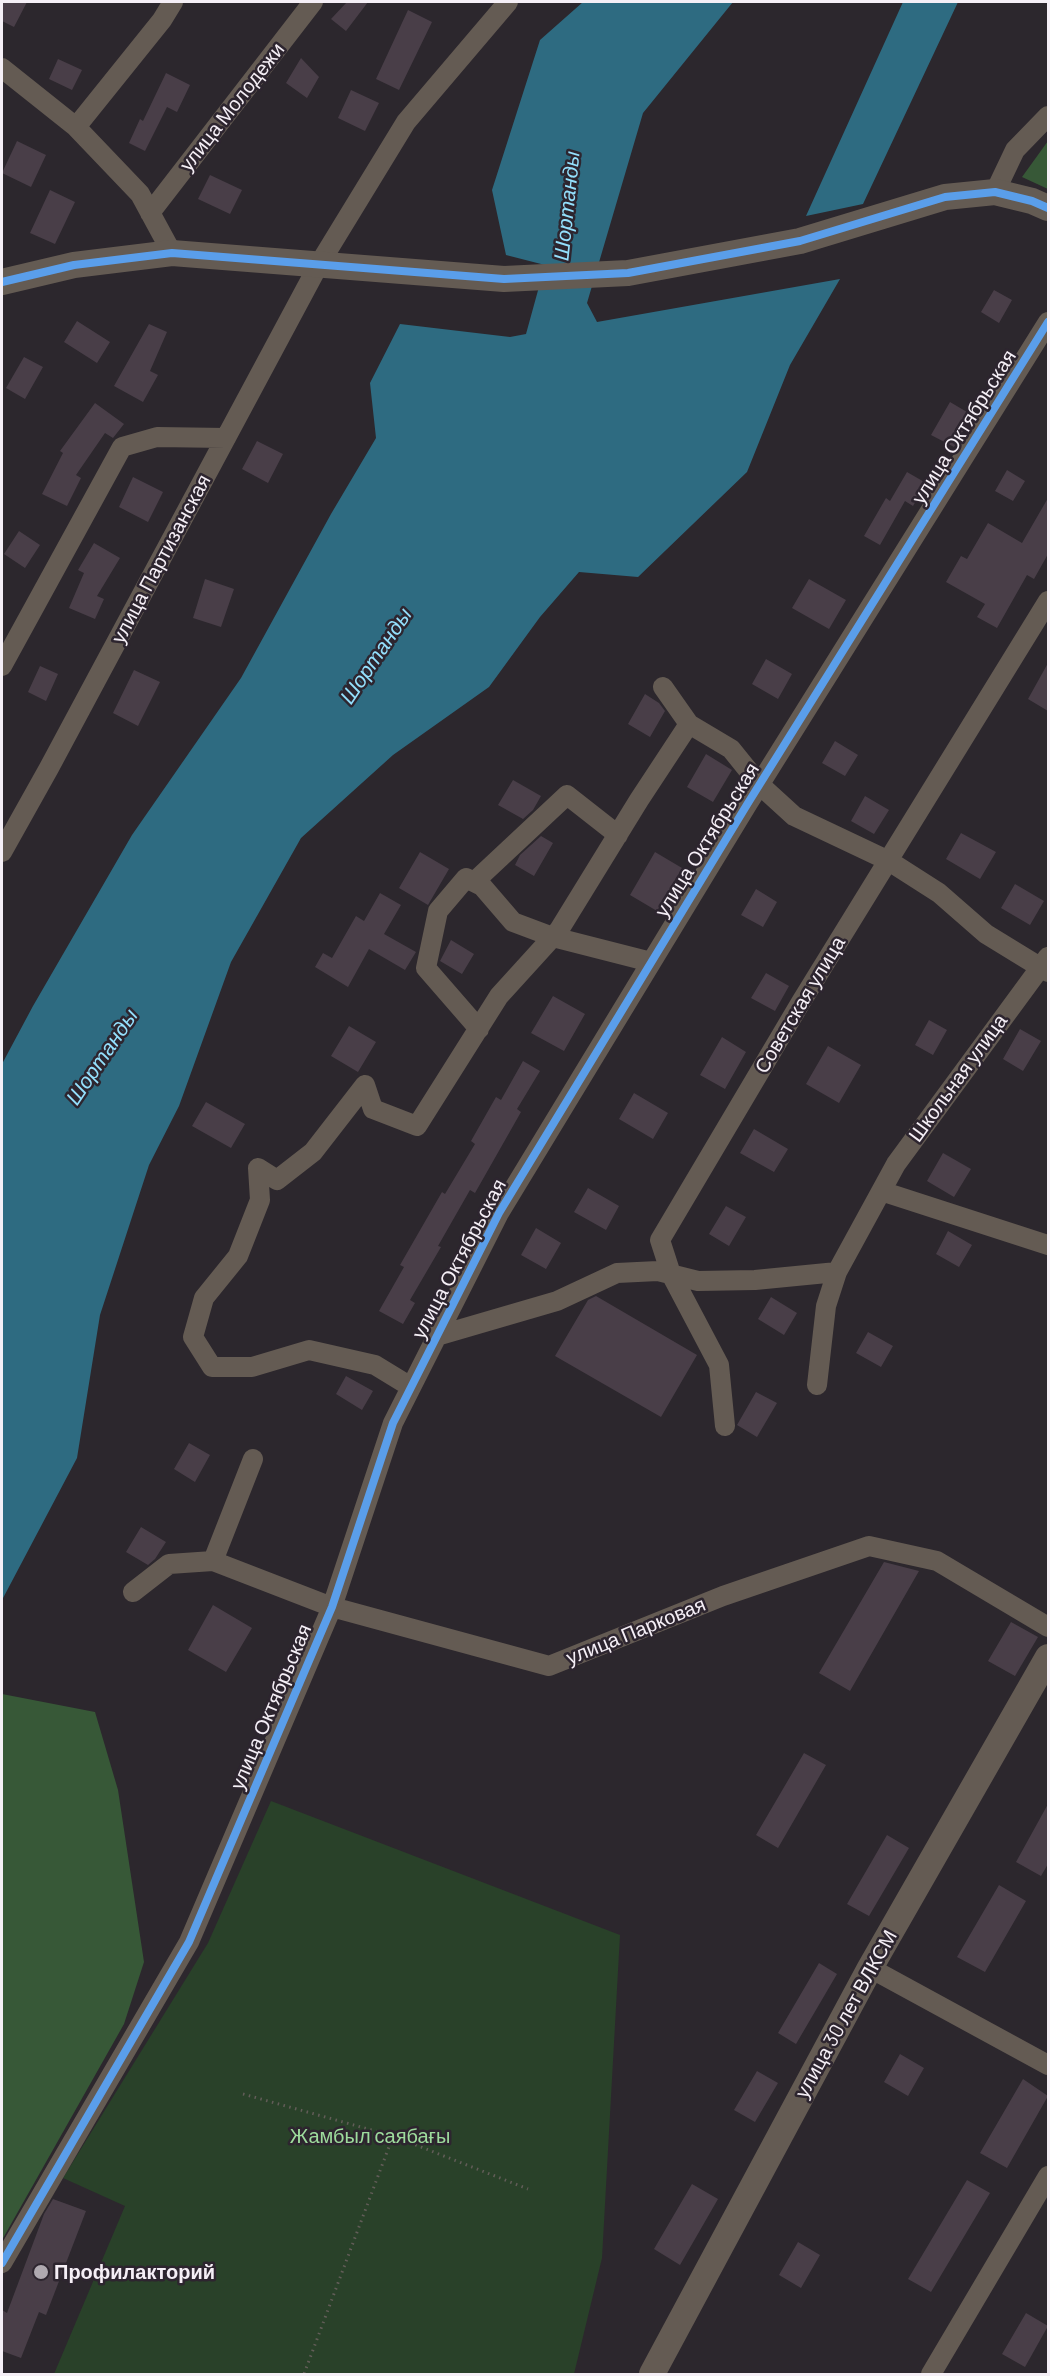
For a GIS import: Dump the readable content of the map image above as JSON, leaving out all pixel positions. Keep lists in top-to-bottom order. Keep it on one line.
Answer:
{"streets":{"street":["улица Молодежи","улица Октябрьская","улица Партизанская","Советская улица","Школьная улица","улица Парковая","улица 30 лет ВЛКСМ"]},"crossings":[["улица Октябрьская","улица Парковая"]],"water":["Шортанды"],"parks":["Жамбыл саябағы"],"places":["Профилакторий"]}
